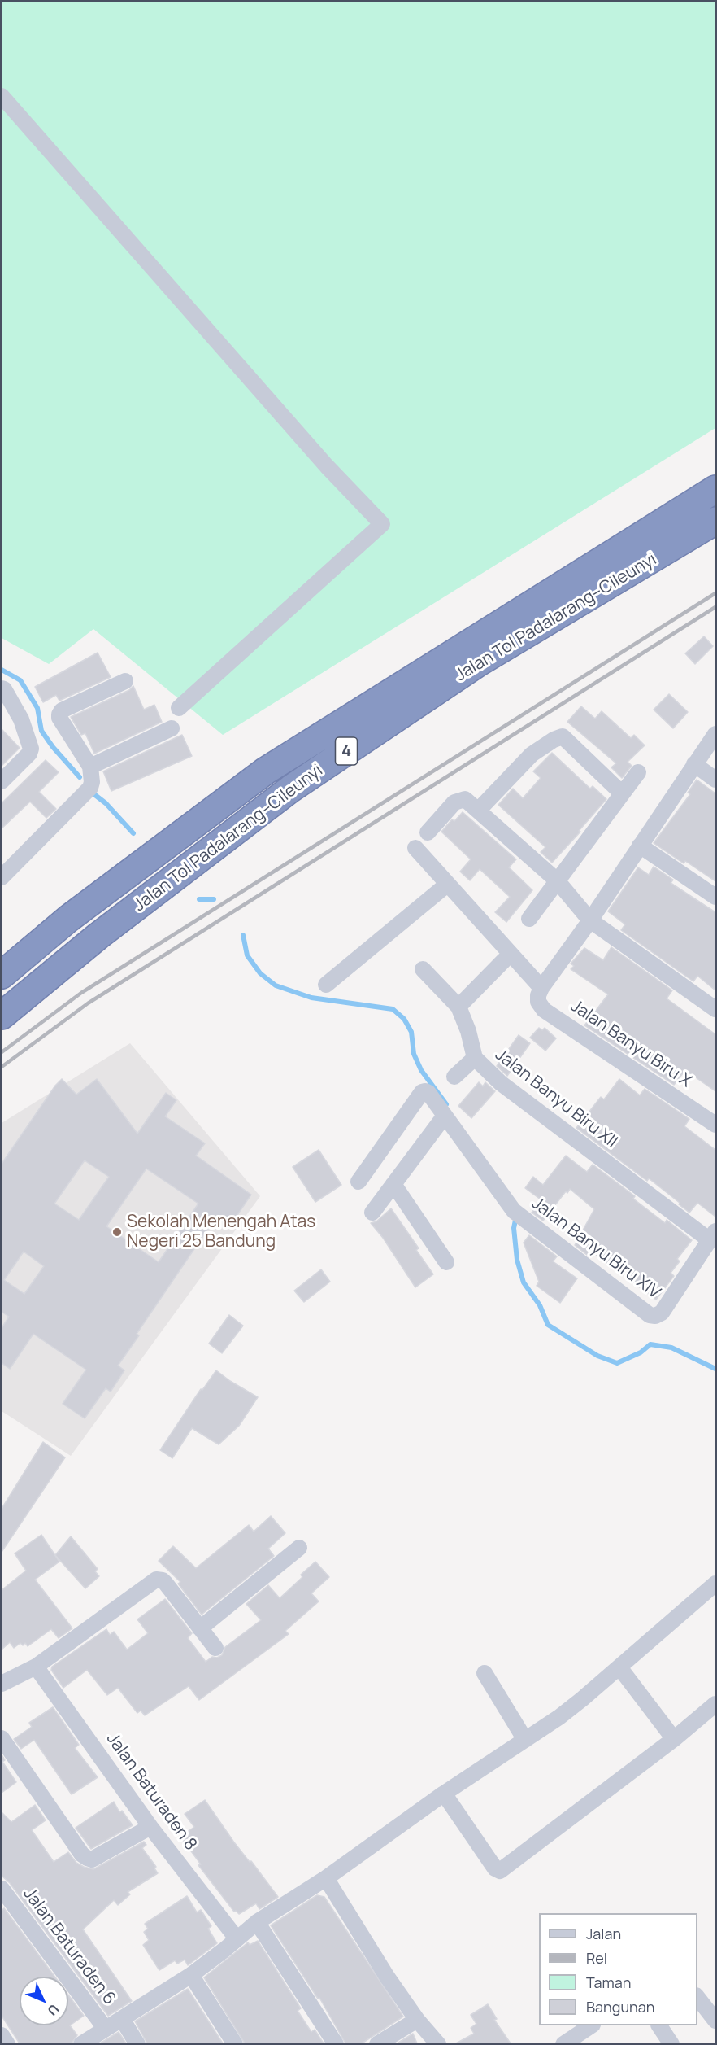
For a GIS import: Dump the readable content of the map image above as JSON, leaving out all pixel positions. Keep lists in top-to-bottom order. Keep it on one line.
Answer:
{"streets":{"highway":["Jalan Tol Padalarang–Cileunyi","4"],"street":["Jalan Banyu Biru X","Jalan Banyu Biru XII","Jalan Banyu Biru XIV","Jalan Baturaden 8","Jalan Baturaden 6"]},"crossings":[["Jalan Banyu Biru XII","Jalan Banyu Biru XIV"]],"places":["Sekolah Menengah Atas Negeri 25 Bandung"],"legend":["Jalan","Rel","Taman","Bangunan"],"north":"bottom right"}
